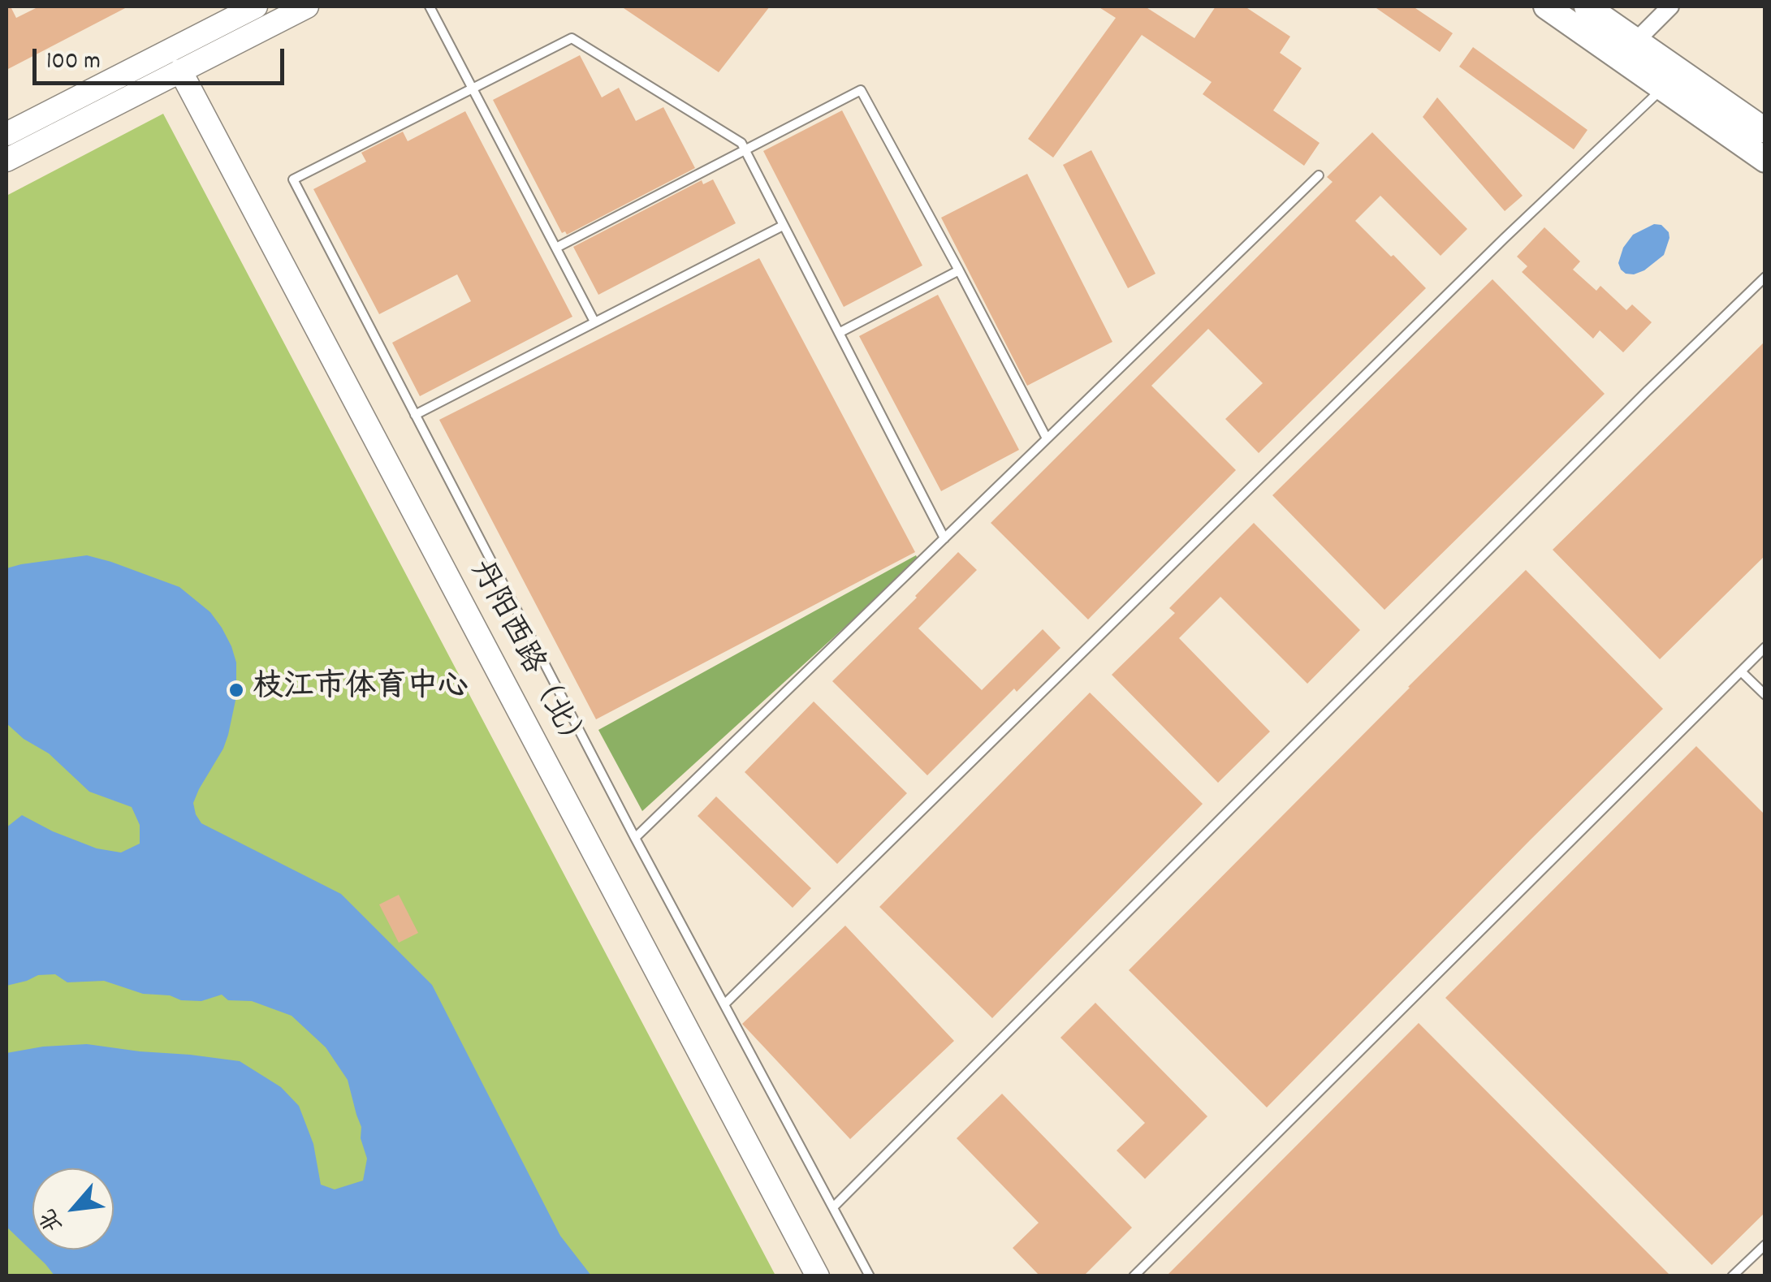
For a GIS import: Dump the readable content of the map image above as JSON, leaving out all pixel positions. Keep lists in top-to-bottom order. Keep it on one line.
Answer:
{"streets":{"street":["丹阳西路（北）"]},"places":["枝江市体育中心"],"scale_bar":"100 m","north":"bottom left"}
